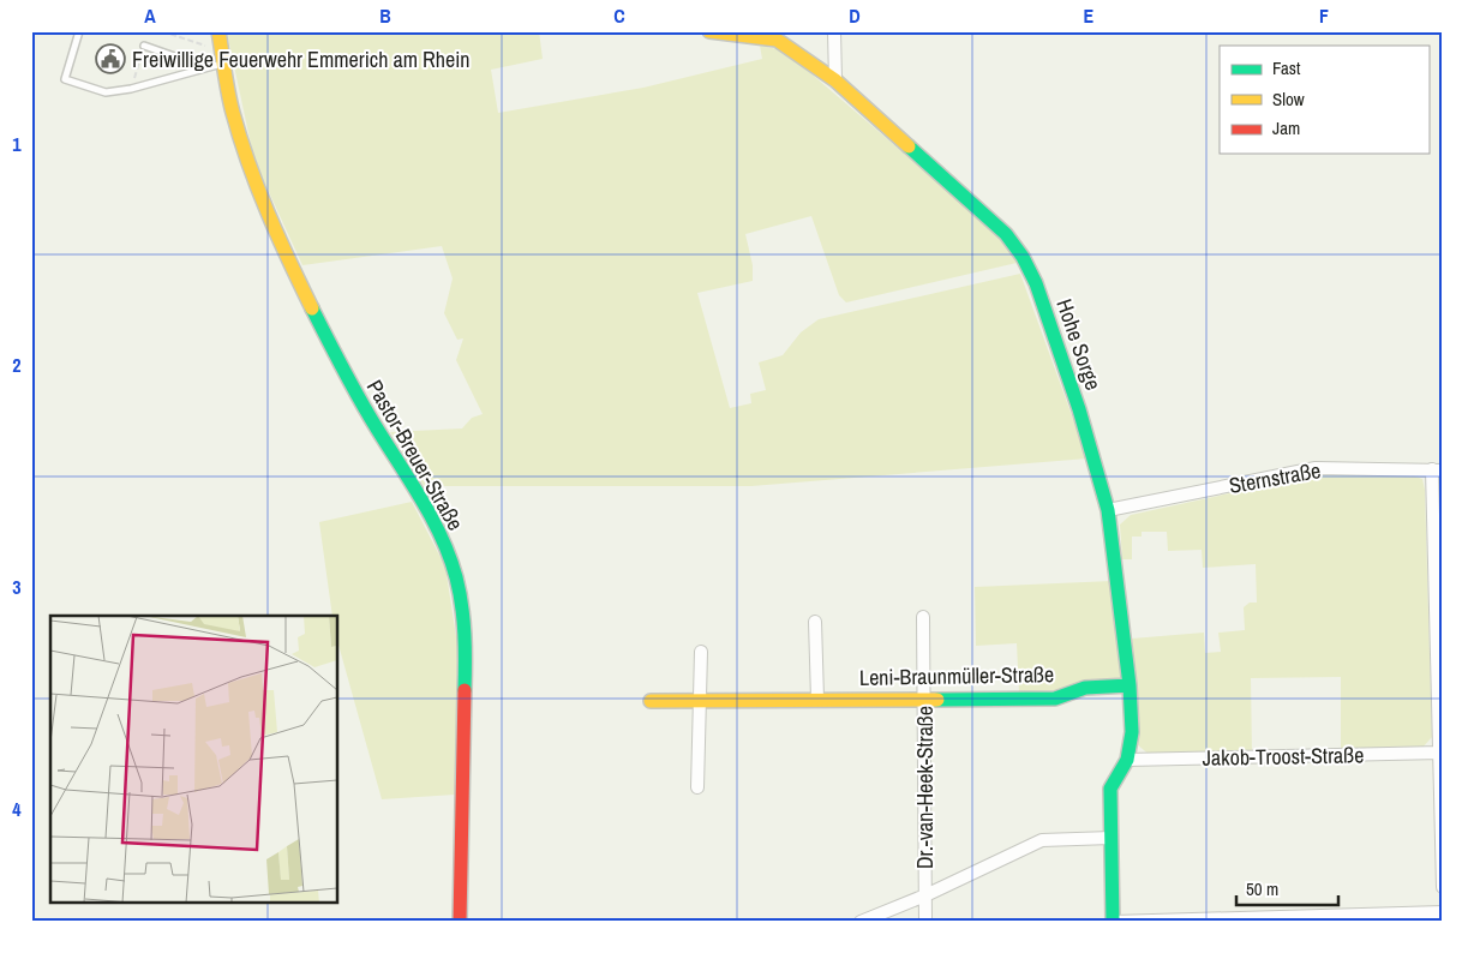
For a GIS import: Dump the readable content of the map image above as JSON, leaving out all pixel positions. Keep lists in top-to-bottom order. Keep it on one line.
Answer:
{"streets":{"street":["Hohe Sorge","Pastor-Breuer-Straße","Sternstraße","Leni-Braunmüller-Straße","Jakob-Troost-Straße","Dr.-van-Heek-Straße"]},"crossings":[["Hohe Sorge","Sternstraße"],["Hohe Sorge","Leni-Braunmüller-Straße"],["Hohe Sorge","Jakob-Troost-Straße"],["Leni-Braunmüller-Straße","Dr.-van-Heek-Straße"]],"places":{"public building":["Freiwillige Feuerwehr Emmerich am Rhein"]},"legend":["Fast","Slow","Jam"],"scale_bar":"50 m","grid":{"columns":["A","B","C","D","E","F"],"rows":["1","2","3","4"]}}
